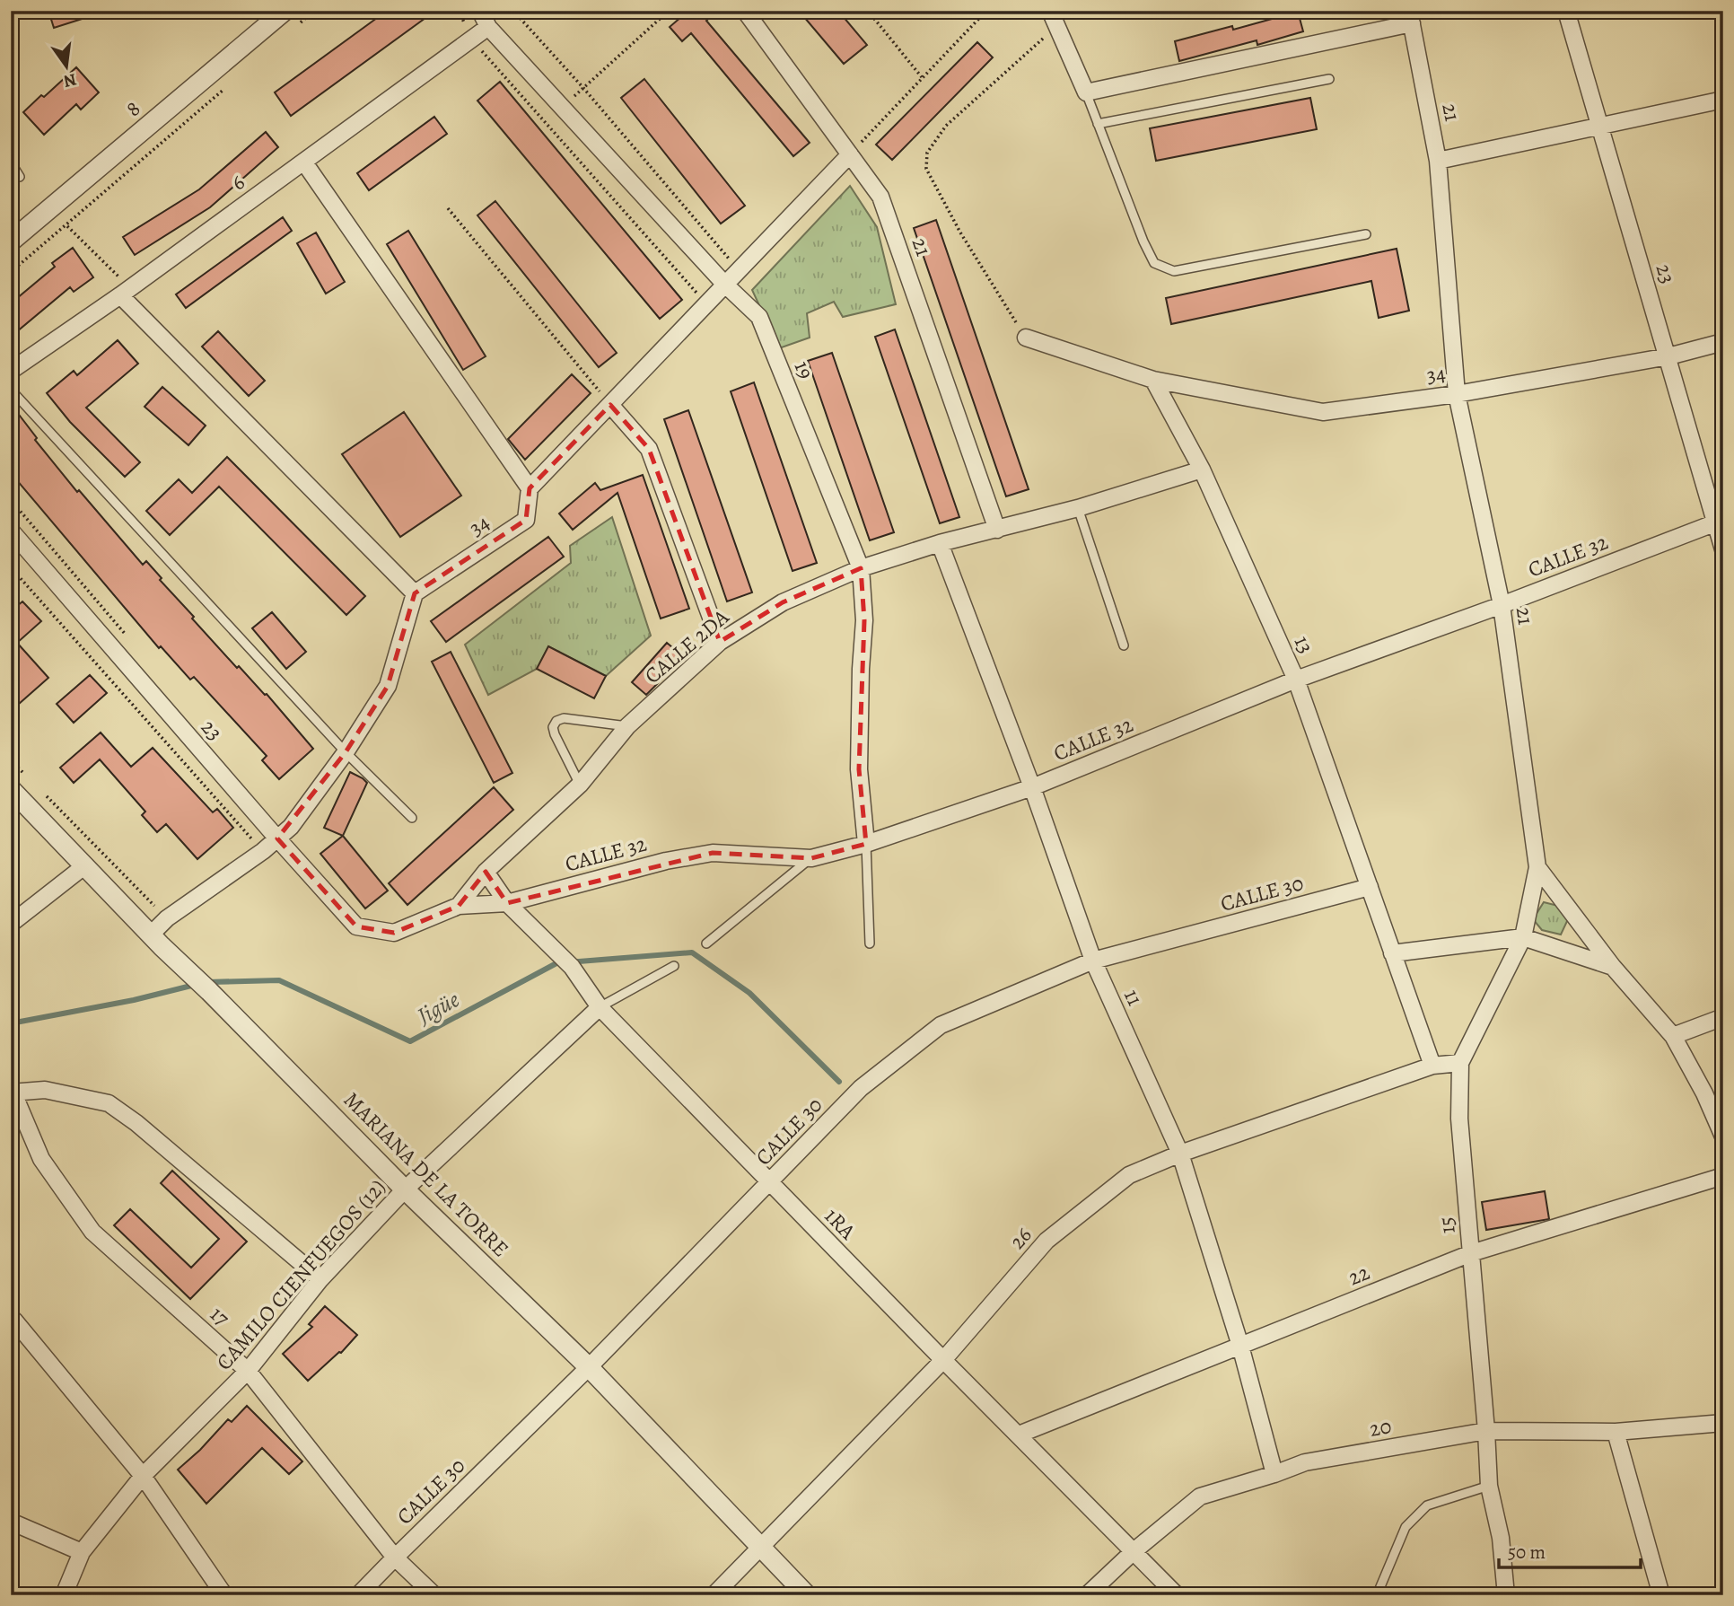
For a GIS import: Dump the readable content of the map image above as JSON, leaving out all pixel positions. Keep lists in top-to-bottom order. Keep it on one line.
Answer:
{"streets":{"street":["8","21","6","23","19","34","CALLE 32","13","CALLE 2DA","CALLE 30","11","MARIANA DE LA TORRE","1RA","15","26","CAMILO CIENFUEGOS (12)","22","17","20"]},"crossings":[["21","34"],["21","CALLE 32"],["21","CALLE 2DA"],["21","15"],["6","19"],["23","34"],["23","CALLE 32"],["23","CALLE 2DA"],["19","CALLE 32"],["19","CALLE 2DA"],["34","13"],["CALLE 32","13"],["CALLE 32","CALLE 2DA"],["CALLE 32","11"],["CALLE 32","1RA"],["13","CALLE 30"],["13","26"],["CALLE 2DA","11"],["CALLE 2DA","1RA"],["CALLE 30","11"],["CALLE 30","MARIANA DE LA TORRE"],["CALLE 30","1RA"],["CALLE 30","17"],["11","26"],["11","22"],["11","20"],["MARIANA DE LA TORRE","26"],["MARIANA DE LA TORRE","CAMILO CIENFUEGOS (12)"],["1RA","26"],["1RA","CAMILO CIENFUEGOS (12)"],["1RA","22"],["1RA","20"],["15","26"],["15","22"],["15","20"],["CAMILO CIENFUEGOS (12)","17"]],"water":["Jigüe"],"scale_bar":"50 m","north":"bottom"}
